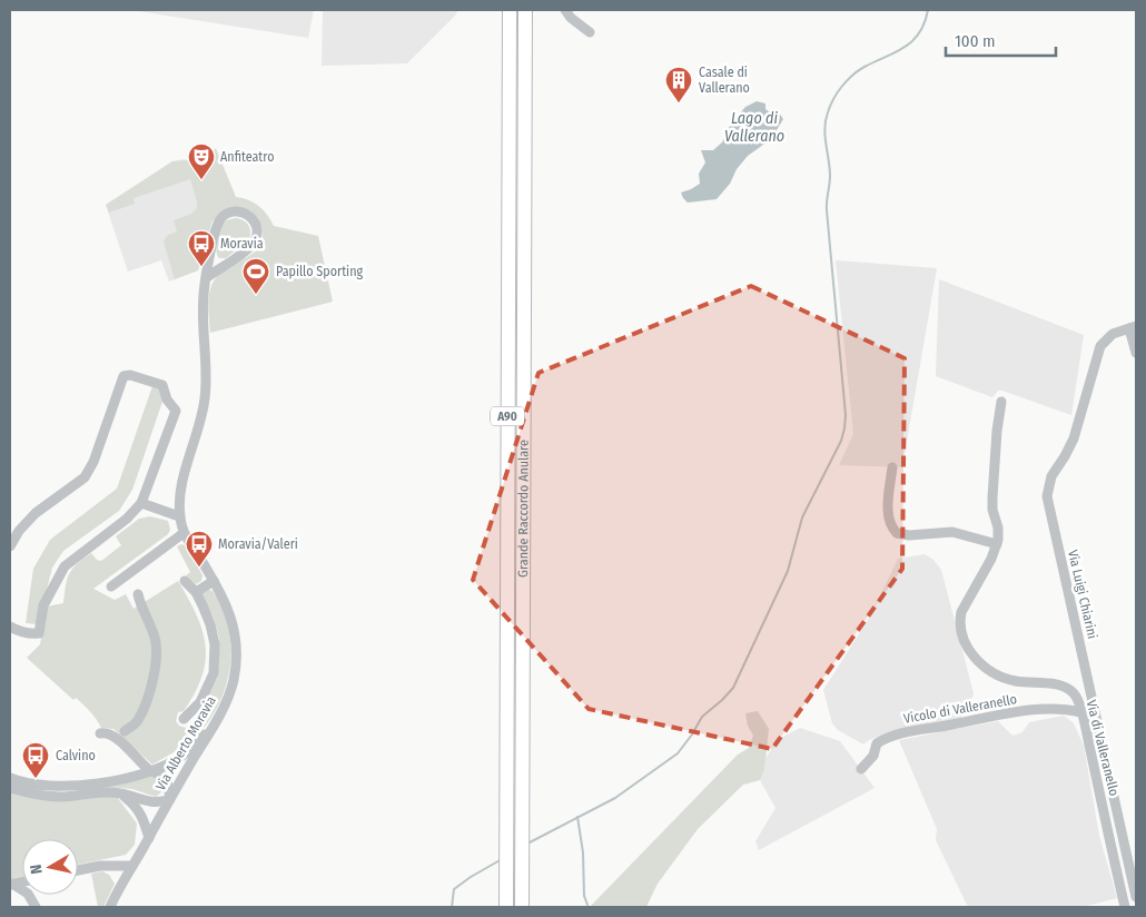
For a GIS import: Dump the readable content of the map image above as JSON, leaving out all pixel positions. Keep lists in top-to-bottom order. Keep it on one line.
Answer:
{"streets":{"highway":["A90","Grande Raccordo Anulare"],"street":["Via Luigi Chiarini","Vicolo di Valleranello","Via Alberto Moravia","Via di Valleranello"]},"crossings":[["Vicolo di Valleranello","Via di Valleranello"]],"water":["Lago di Vallerano"],"places":{"building":["Casale di Vallerano"],"theatre":["Anfiteatro"],"bus stop":["Moravia","Moravia/Valeri","Calvino"],"sports":["Papillo Sporting"]},"scale_bar":"100 m","north":"left"}
